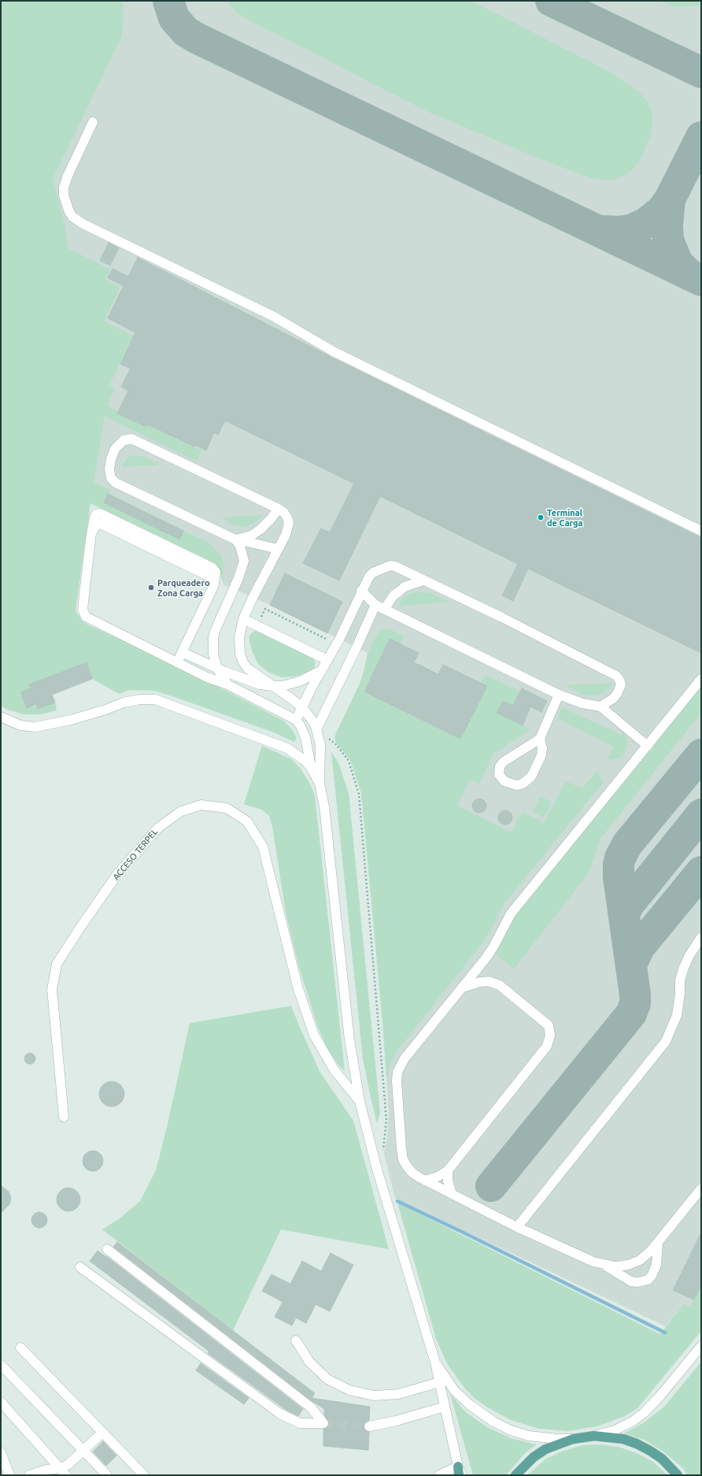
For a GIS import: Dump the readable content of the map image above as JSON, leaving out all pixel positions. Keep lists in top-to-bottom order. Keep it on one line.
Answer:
{"streets":{"street":["ACCESO TERPEL"]},"places":["Terminal de Carga","Parqueadero Zona Carga"]}
